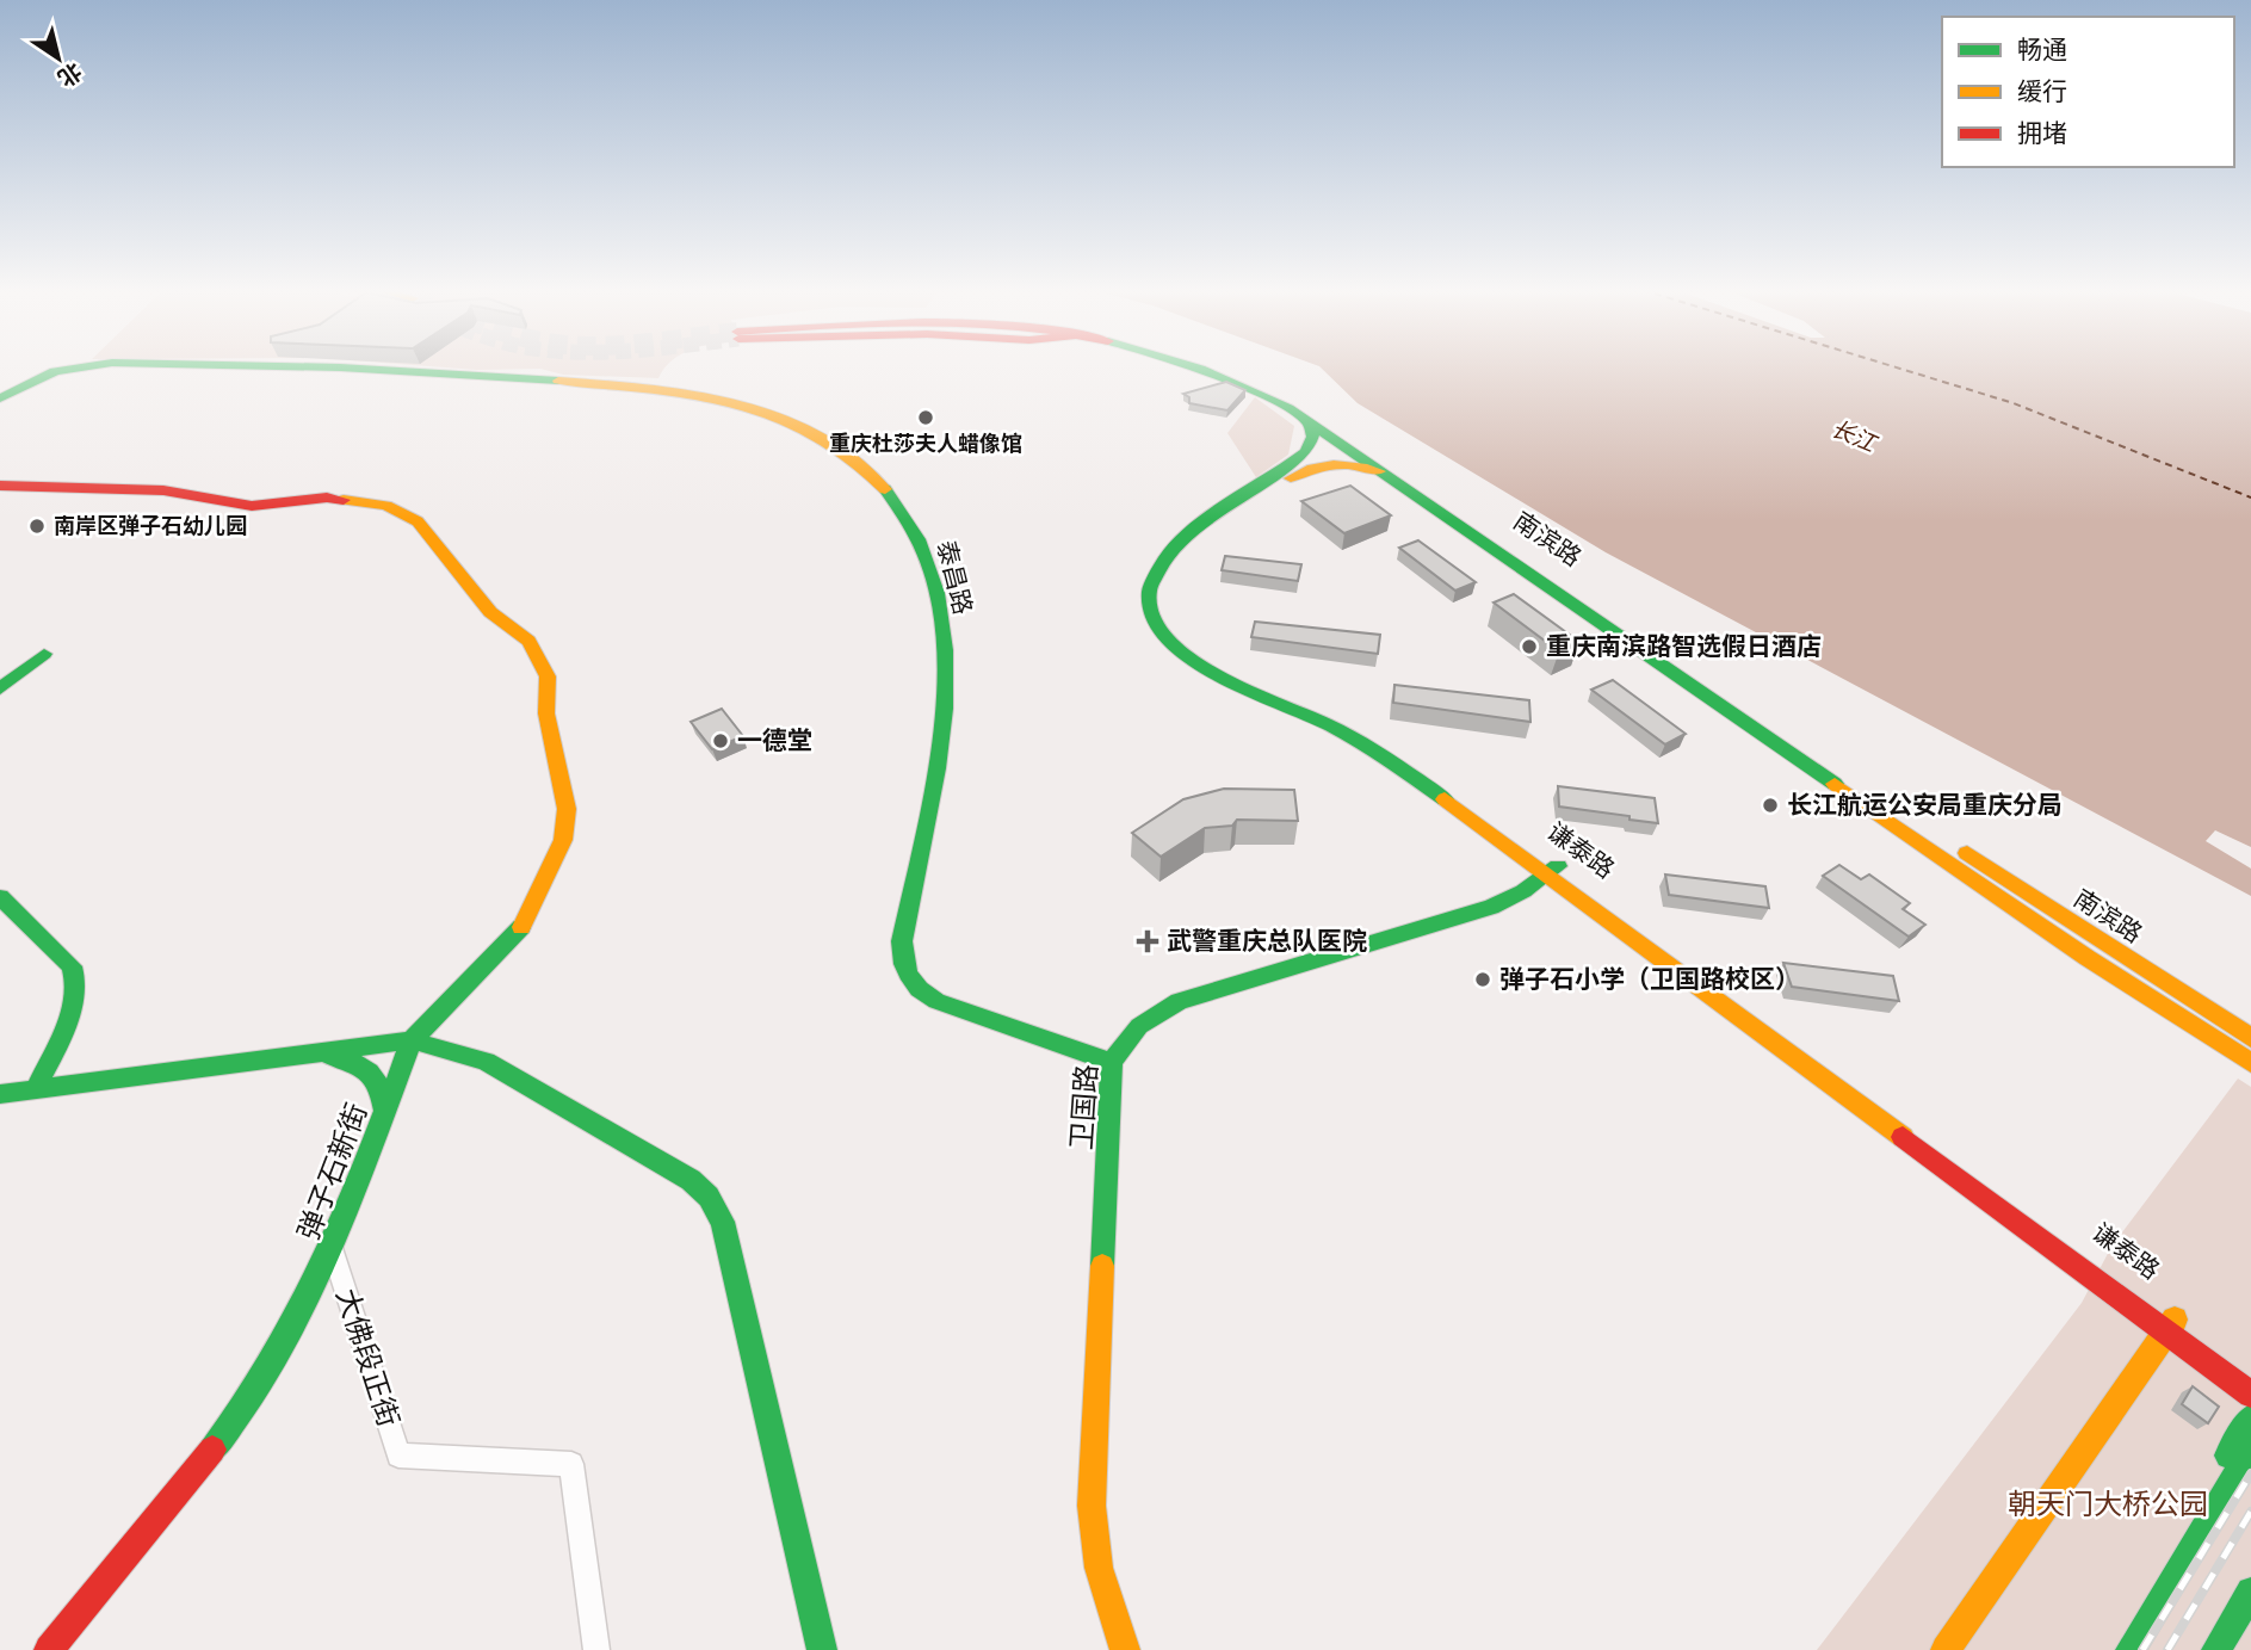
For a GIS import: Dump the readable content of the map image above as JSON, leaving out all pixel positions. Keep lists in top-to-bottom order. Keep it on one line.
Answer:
{"streets":{"main road":["南滨路","泰昌路","谦泰路","卫国路","弹子石新街"],"street":["大佛段正街"]},"crossings":[["南滨路","谦泰路"],["泰昌路","卫国路"],["谦泰路","卫国路"],["弹子石新街","大佛段正街"]],"water":["长江"],"parks":["朝天门大桥公园"],"places":{"other":["重庆杜莎夫人蜡像馆","南岸区弹子石幼儿园","重庆南滨路智选假日酒店","一德堂","长江航运公安局重庆分局","弹子石小学（卫国路校区）"],"health":["武警重庆总队医院"]},"legend":["畅通","缓行","拥堵"],"north":"bottom right"}
